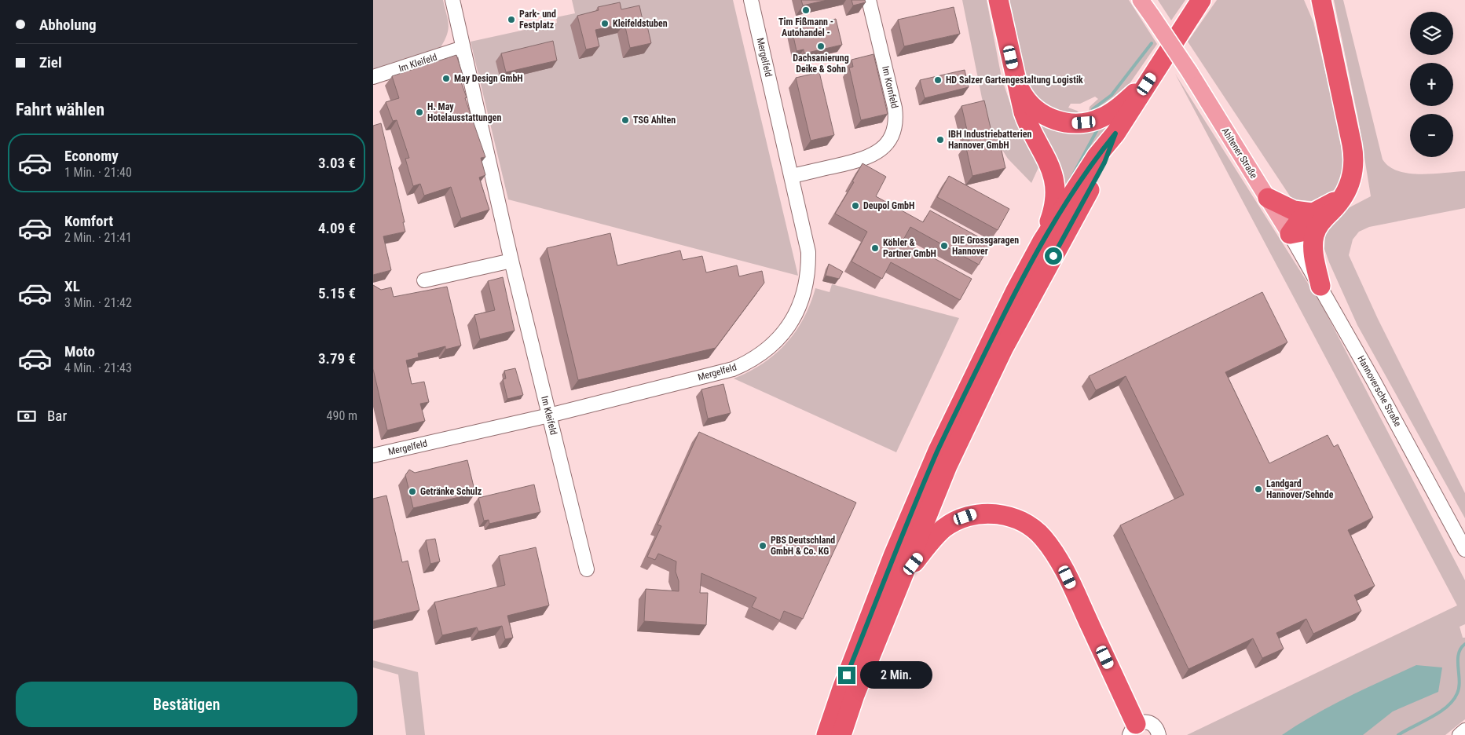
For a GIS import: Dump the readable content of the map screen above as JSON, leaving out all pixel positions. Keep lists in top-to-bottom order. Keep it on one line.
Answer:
{"streets":{"main road":["Ahltener Straße"],"street":["Mergelfeld","Im Kleifeld","Im Kornfeld","Hannoversche Straße"]},"crossings":[["Mergelfeld","Im Kleifeld"],["Mergelfeld","Im Kornfeld"],["Ahltener Straße","Hannoversche Straße"]],"places":["Tim Fißmann - Autohandel -","Park- und Festplatz","Kleifeldstuben","Dachsanierung Deike & Sohn","May Design GmbH","HD Salzer Gartengestaltung Logistik","H. May Hotelausstattungen","TSG Ahlten","IBH Industriebatterien Hannover GmbH","Deupol GmbH","DIE Grossgaragen Hannover","Köhler & Partner GmbH","Landgard Hannover/Sehnde","Getränke Schulz","PBS Deutschland GmbH & Co. KG"],"page":{"banner":["Abholung","Ziel"],"map_buttons":["+","−"],"heading":"Fahrt wählen","list":[{"name":"Economy","note":"1 Min. · 21:40","value":"3.03 €"},{"name":"Komfort","note":"2 Min. · 21:41","value":"4.09 €"},{"name":"XL","note":"3 Min. · 21:42","value":"5.15 €"},{"name":"Moto","note":"4 Min. · 21:43","value":"3.79 €"}],"pay":["Bar","490 m"],"bubble":"2 Min.","buttons":"Bestätigen"}}
